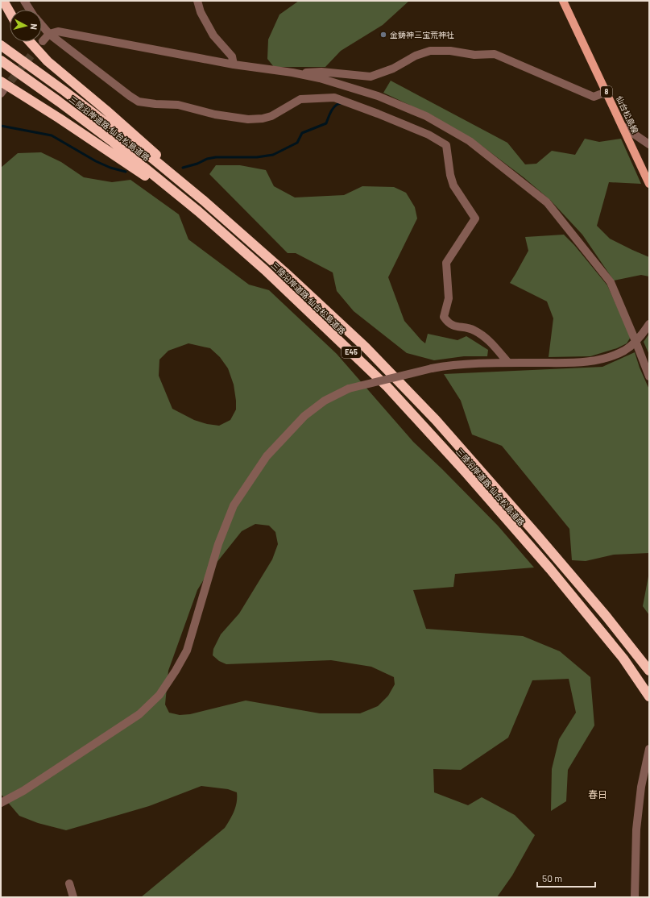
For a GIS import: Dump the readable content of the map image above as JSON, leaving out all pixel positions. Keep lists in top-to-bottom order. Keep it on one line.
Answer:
{"streets":{"highway":["三陸沿岸道路;仙台松島道路","E45"],"main road":["8","仙台松島線"]},"districts":["春日"],"places":["金鋳神三宝荒神社"],"scale_bar":"50 m","north":"right"}
